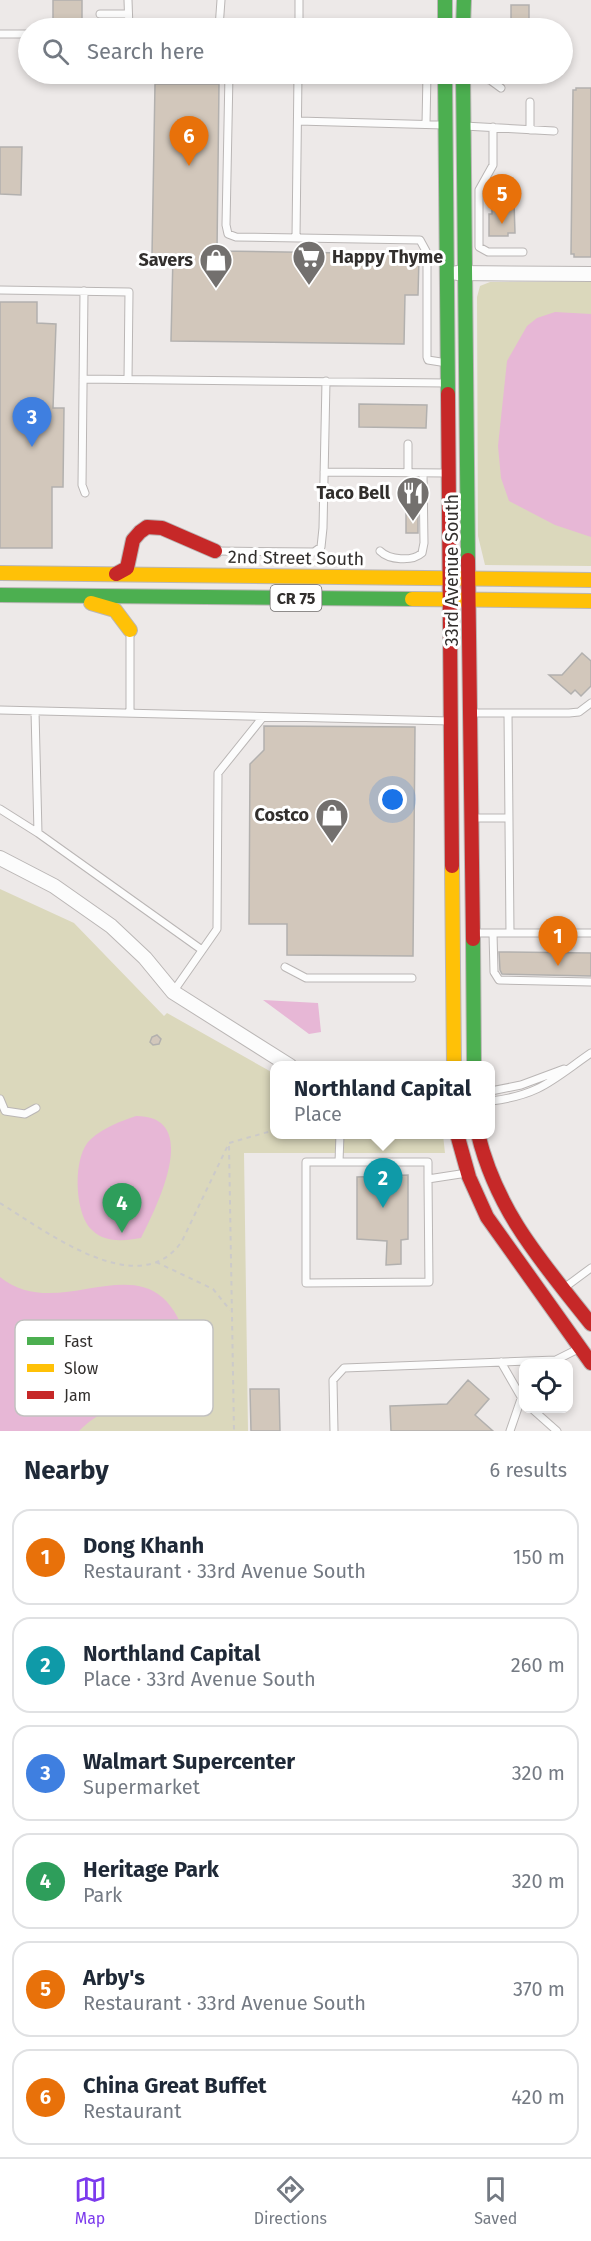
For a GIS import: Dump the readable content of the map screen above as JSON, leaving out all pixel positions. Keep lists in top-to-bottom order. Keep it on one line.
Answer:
{"streets":{"main road":["2nd Street South","33rd Avenue South","CR 75"]},"crossings":[["2nd Street South","33rd Avenue South"],["33rd Avenue South","CR 75"]],"places":{"supermarket":["Happy Thyme"],"shop":["Savers","Costco"],"restaurant":["Taco Bell"]},"legend":["Fast","Slow","Jam"],"page":{"search":"Search here","pins":["6","5","3","1","2","4"],"popup":["Northland Capital","Place"],"heading":["Nearby","6 results"],"list":[{"mark":"1","name":"Dong Khanh","note":"Restaurant · 33rd Avenue South","value":"150 m"},{"mark":"2","name":"Northland Capital","note":"Place · 33rd Avenue South","value":"260 m"},{"mark":"3","name":"Walmart Supercenter","note":"Supermarket","value":"320 m"},{"mark":"4","name":"Heritage Park","note":"Park","value":"320 m"},{"mark":"5","name":"Arby's","note":"Restaurant · 33rd Avenue South","value":"370 m"},{"mark":"6","name":"China Great Buffet","note":"Restaurant","value":"420 m"}],"nav":["Map","Directions","Saved"]}}
